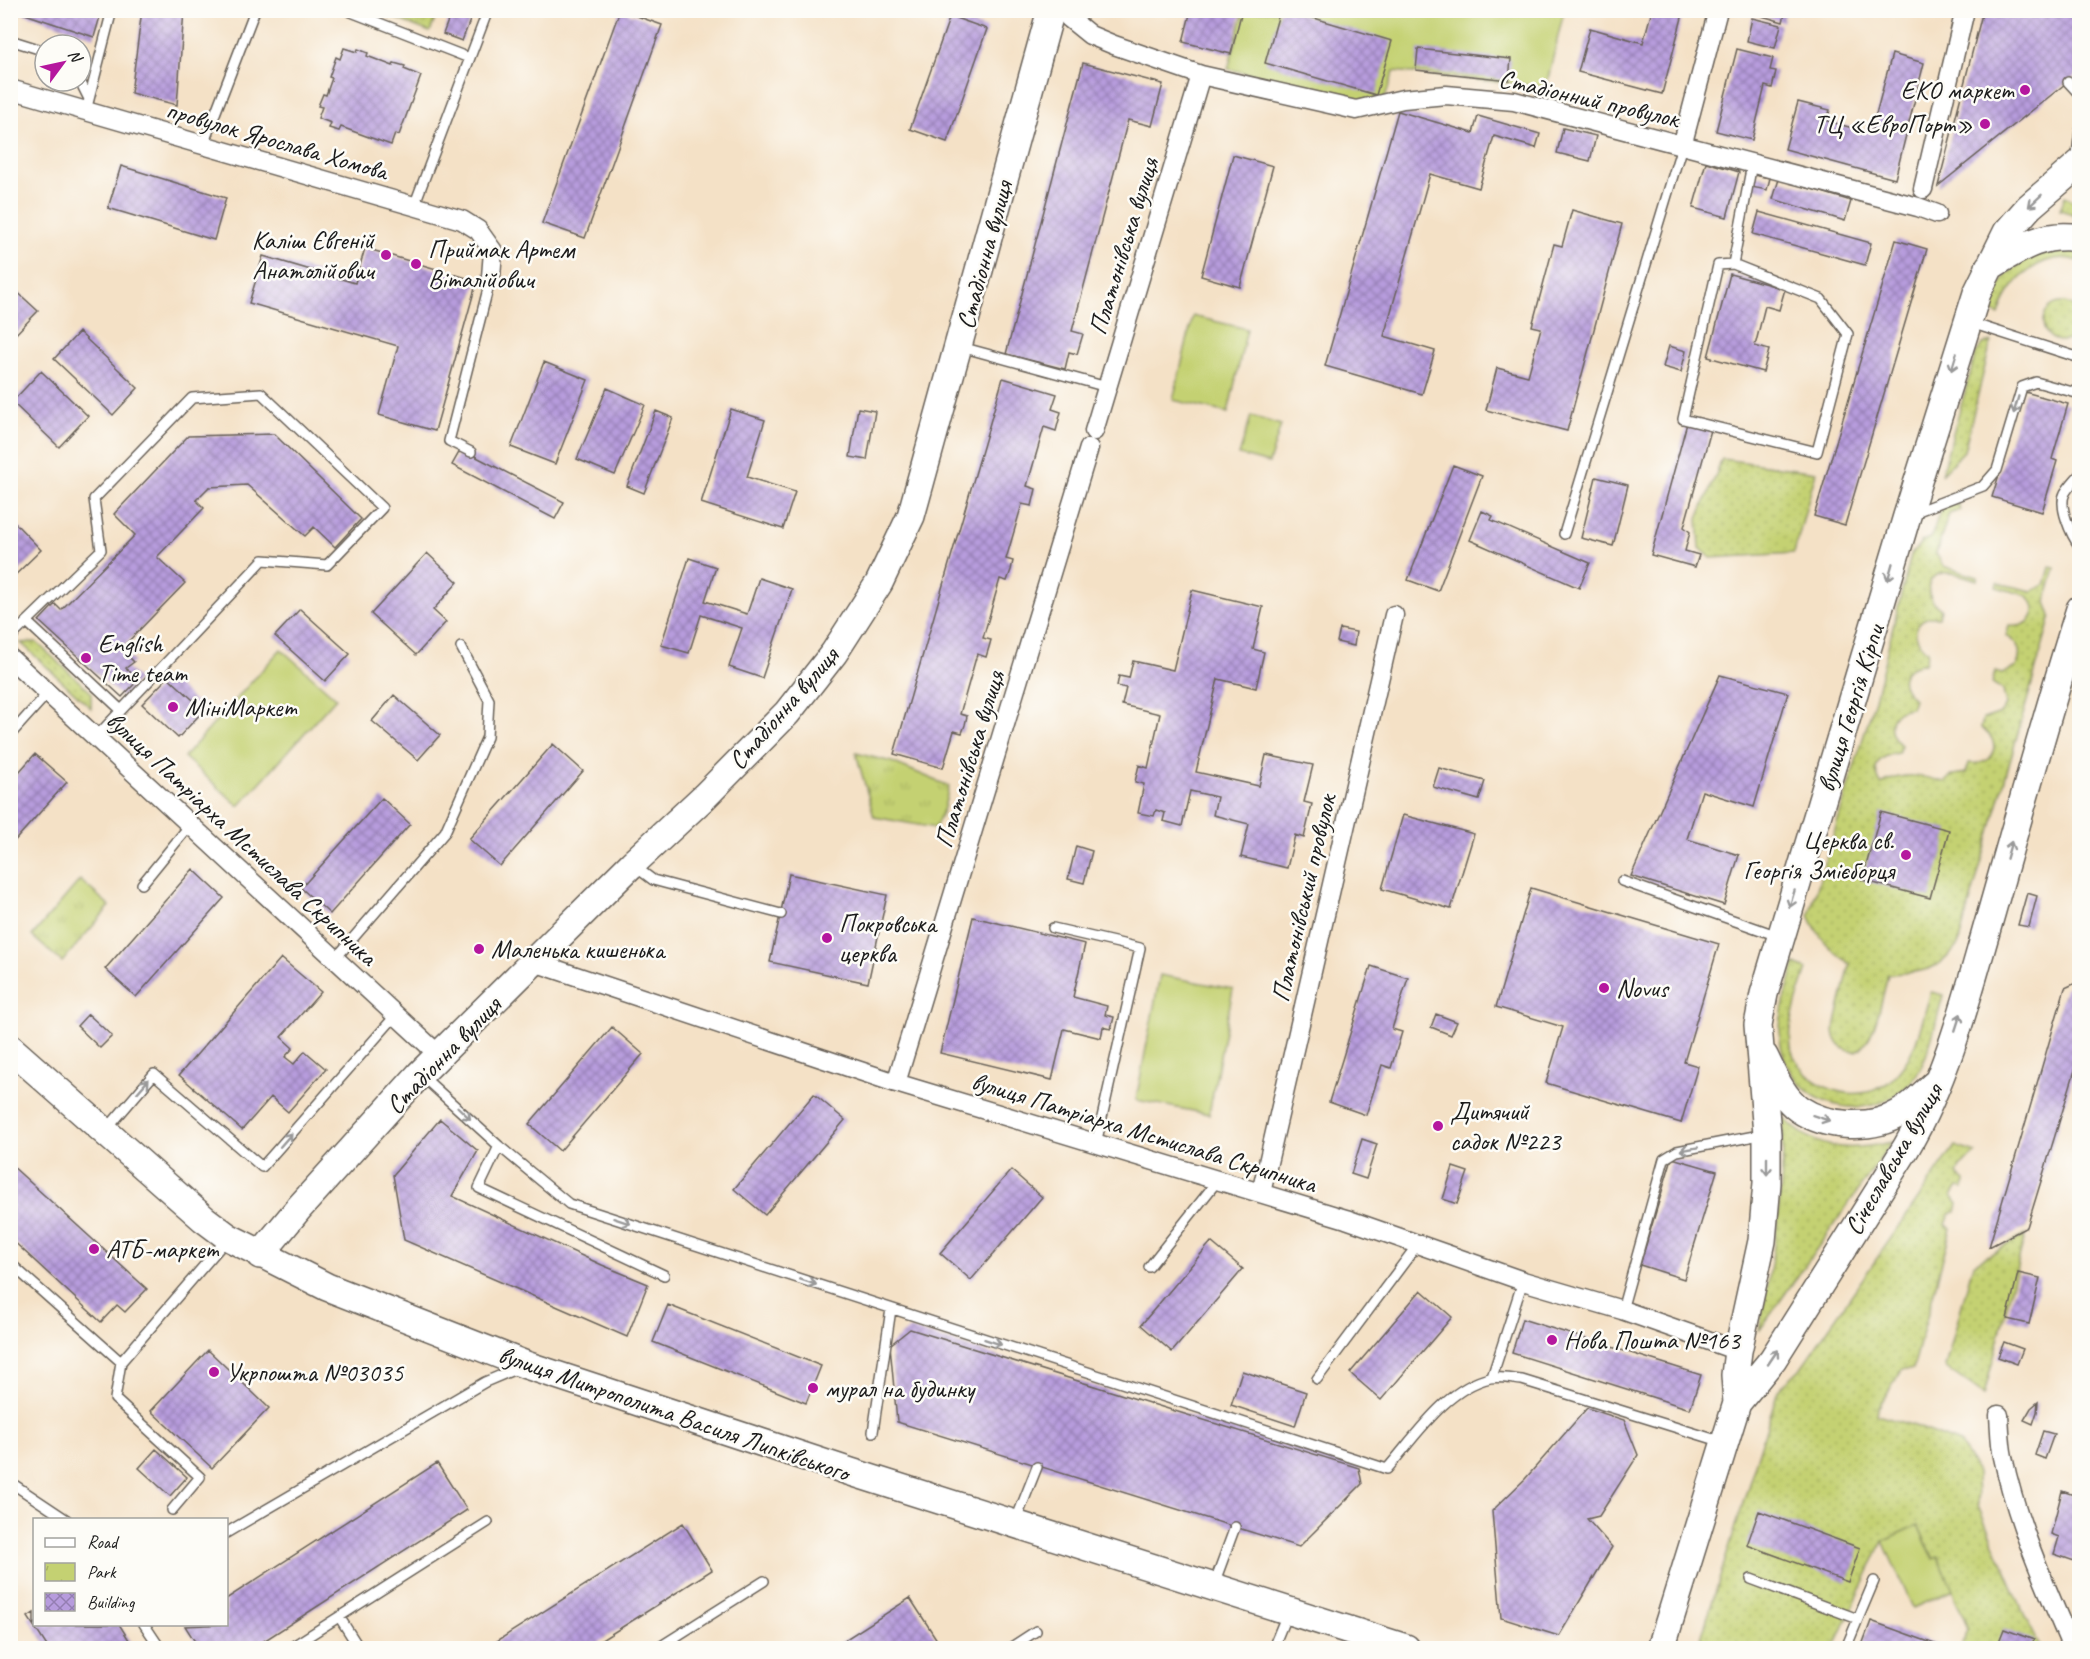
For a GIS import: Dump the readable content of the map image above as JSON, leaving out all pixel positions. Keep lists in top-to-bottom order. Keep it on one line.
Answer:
{"streets":{"street":["Стадіонний провулок","провулок Ярослава Хомова","Платонівська вулиця","Стадіонна вулиця","вулиця Георгія Кірпи","вулиця Патріарха Мстислава Скрипника","Платонівський провулок","Січеславська вулиця","вулиця Митрополита Василя Липківського"]},"crossings":[["Стадіонний провулок","Платонівська вулиця"],["Платонівська вулиця","вулиця Патріарха Мстислава Скрипника"],["Стадіонна вулиця","вулиця Патріарха Мстислава Скрипника"],["Стадіонна вулиця","вулиця Митрополита Василя Липківського"],["вулиця Георгія Кірпи","вулиця Патріарха Мстислава Скрипника"],["вулиця Георгія Кірпи","Січеславська вулиця"],["вулиця Патріарха Мстислава Скрипника","Платонівський провулок"]],"one_way":["вулиця Георгія Кірпи","Січеславська вулиця"],"places":["ЕКО маркет","ТЦ «ЕвроПорт»","Каліш Євгеній Анатолійович","Приймак Артем Віталійович","English Time team","МініМаркет","Церква св. Георгія Змієборця","Покровська церква","Маленька кишенька","Novus","Дитячий садок №223","АТБ-маркет","Нова Пошта №163","Укрпошта №03035","мурал на будинку"],"legend":["Road","Park","Building"],"north":"top right"}
